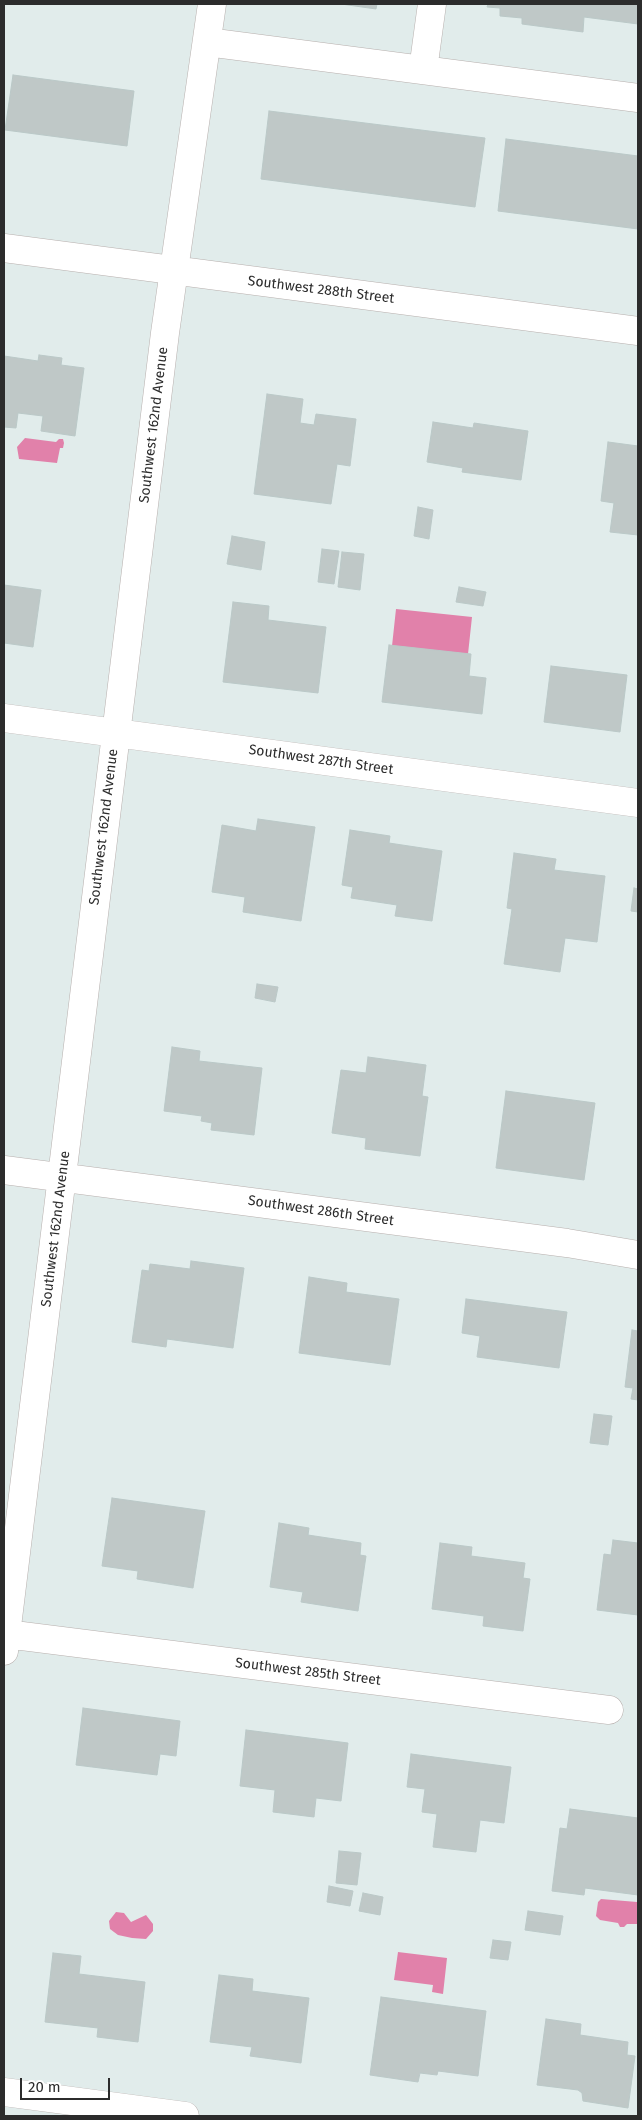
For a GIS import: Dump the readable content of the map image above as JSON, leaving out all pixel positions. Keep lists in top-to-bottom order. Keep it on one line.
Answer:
{"streets":{"street":["Southwest 288th Street","Southwest 162nd Avenue","Southwest 287th Street","Southwest 286th Street","Southwest 285th Street"]},"crossings":[["Southwest 288th Street","Southwest 162nd Avenue"],["Southwest 162nd Avenue","Southwest 287th Street"],["Southwest 162nd Avenue","Southwest 286th Street"],["Southwest 162nd Avenue","Southwest 285th Street"]],"scale_bar":"20 m"}
